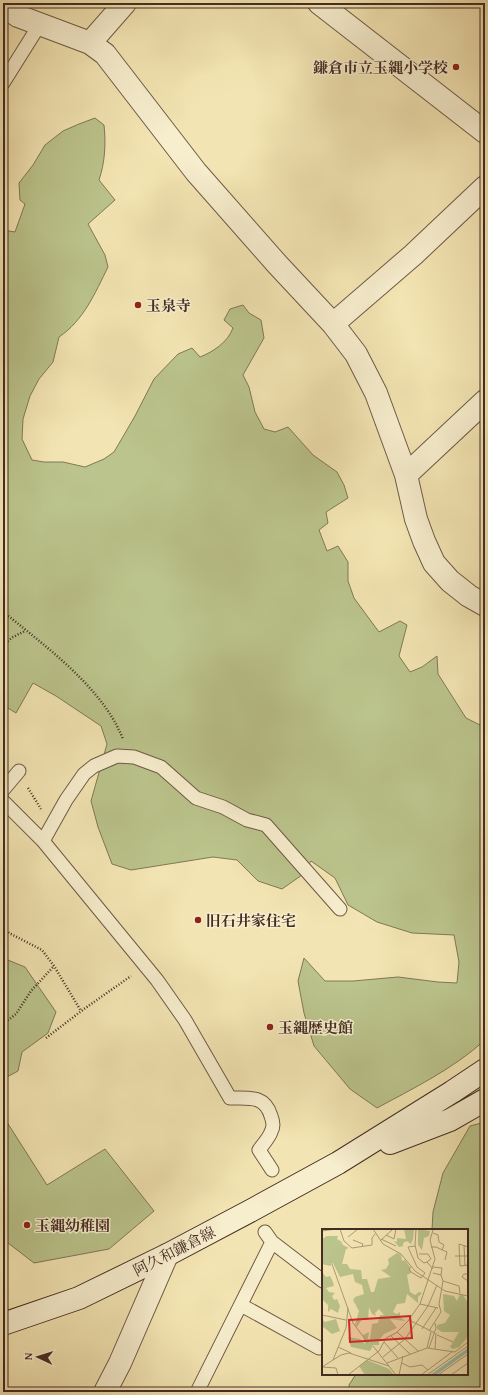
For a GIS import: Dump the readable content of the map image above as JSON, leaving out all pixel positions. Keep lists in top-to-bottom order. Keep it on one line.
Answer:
{"streets":{"street":["阿久和鎌倉線"]},"places":["鎌倉市立玉縄小学校","玉泉寺","旧石井家住宅","玉縄歴史館","玉縄幼稚園"],"north":"left"}
